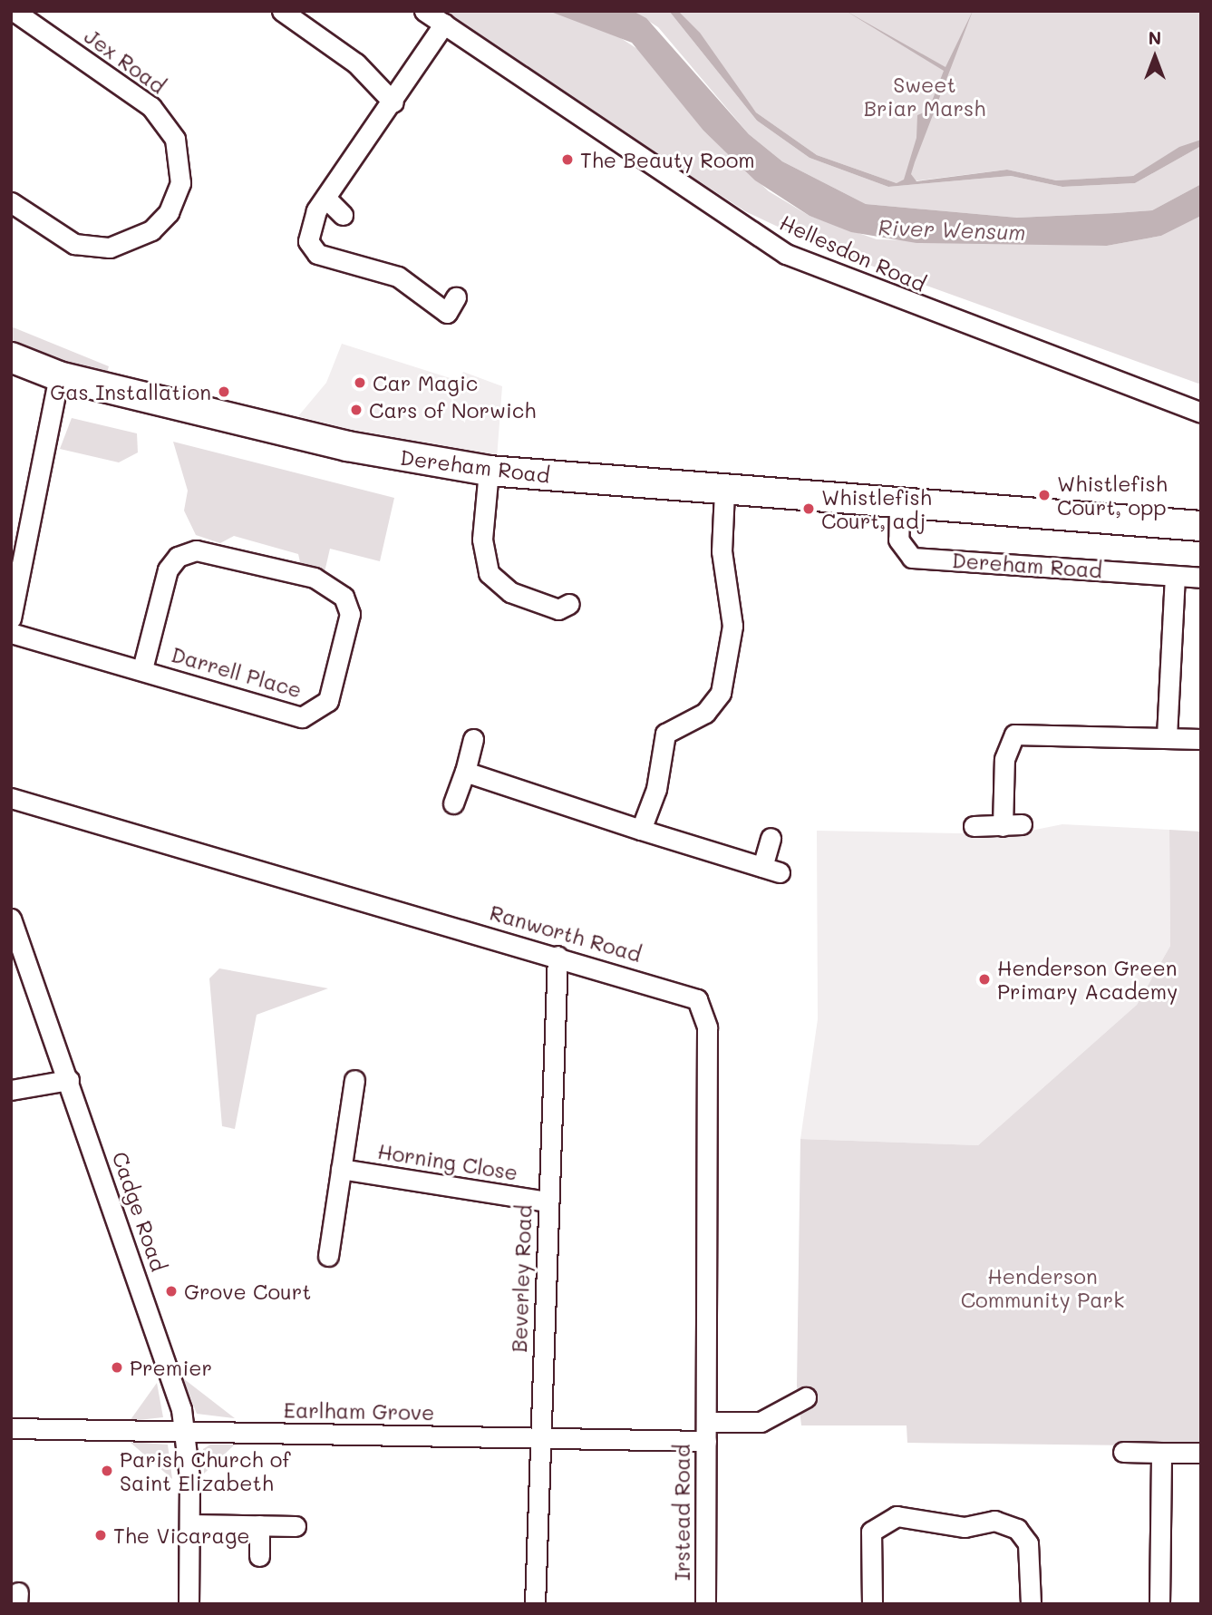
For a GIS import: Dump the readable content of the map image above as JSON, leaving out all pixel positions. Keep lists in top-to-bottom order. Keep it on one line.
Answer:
{"streets":{"highway":["Dereham Road"],"street":["Jex Road","Hellesdon Road","Darrell Place","Ranworth Road","Horning Close","Cadge Road","Beverley Road","Earlham Grove","Irstead Road"]},"crossings":[["Ranworth Road","Beverley Road"],["Ranworth Road","Irstead Road"],["Horning Close","Beverley Road"],["Cadge Road","Earlham Grove"],["Beverley Road","Earlham Grove"],["Earlham Grove","Irstead Road"]],"water":["River Wensum"],"parks":["Sweet Briar Marsh","Henderson Community Park"],"places":["The Beauty Room","Car Magic","Gas Installation","Cars of Norwich","Whistlefish Court, opp","Whistlefish Court, adj","Henderson Green Primary Academy","Grove Court","Premier","Parish Church of Saint Elizabeth","The Vicarage"],"north":"top"}
